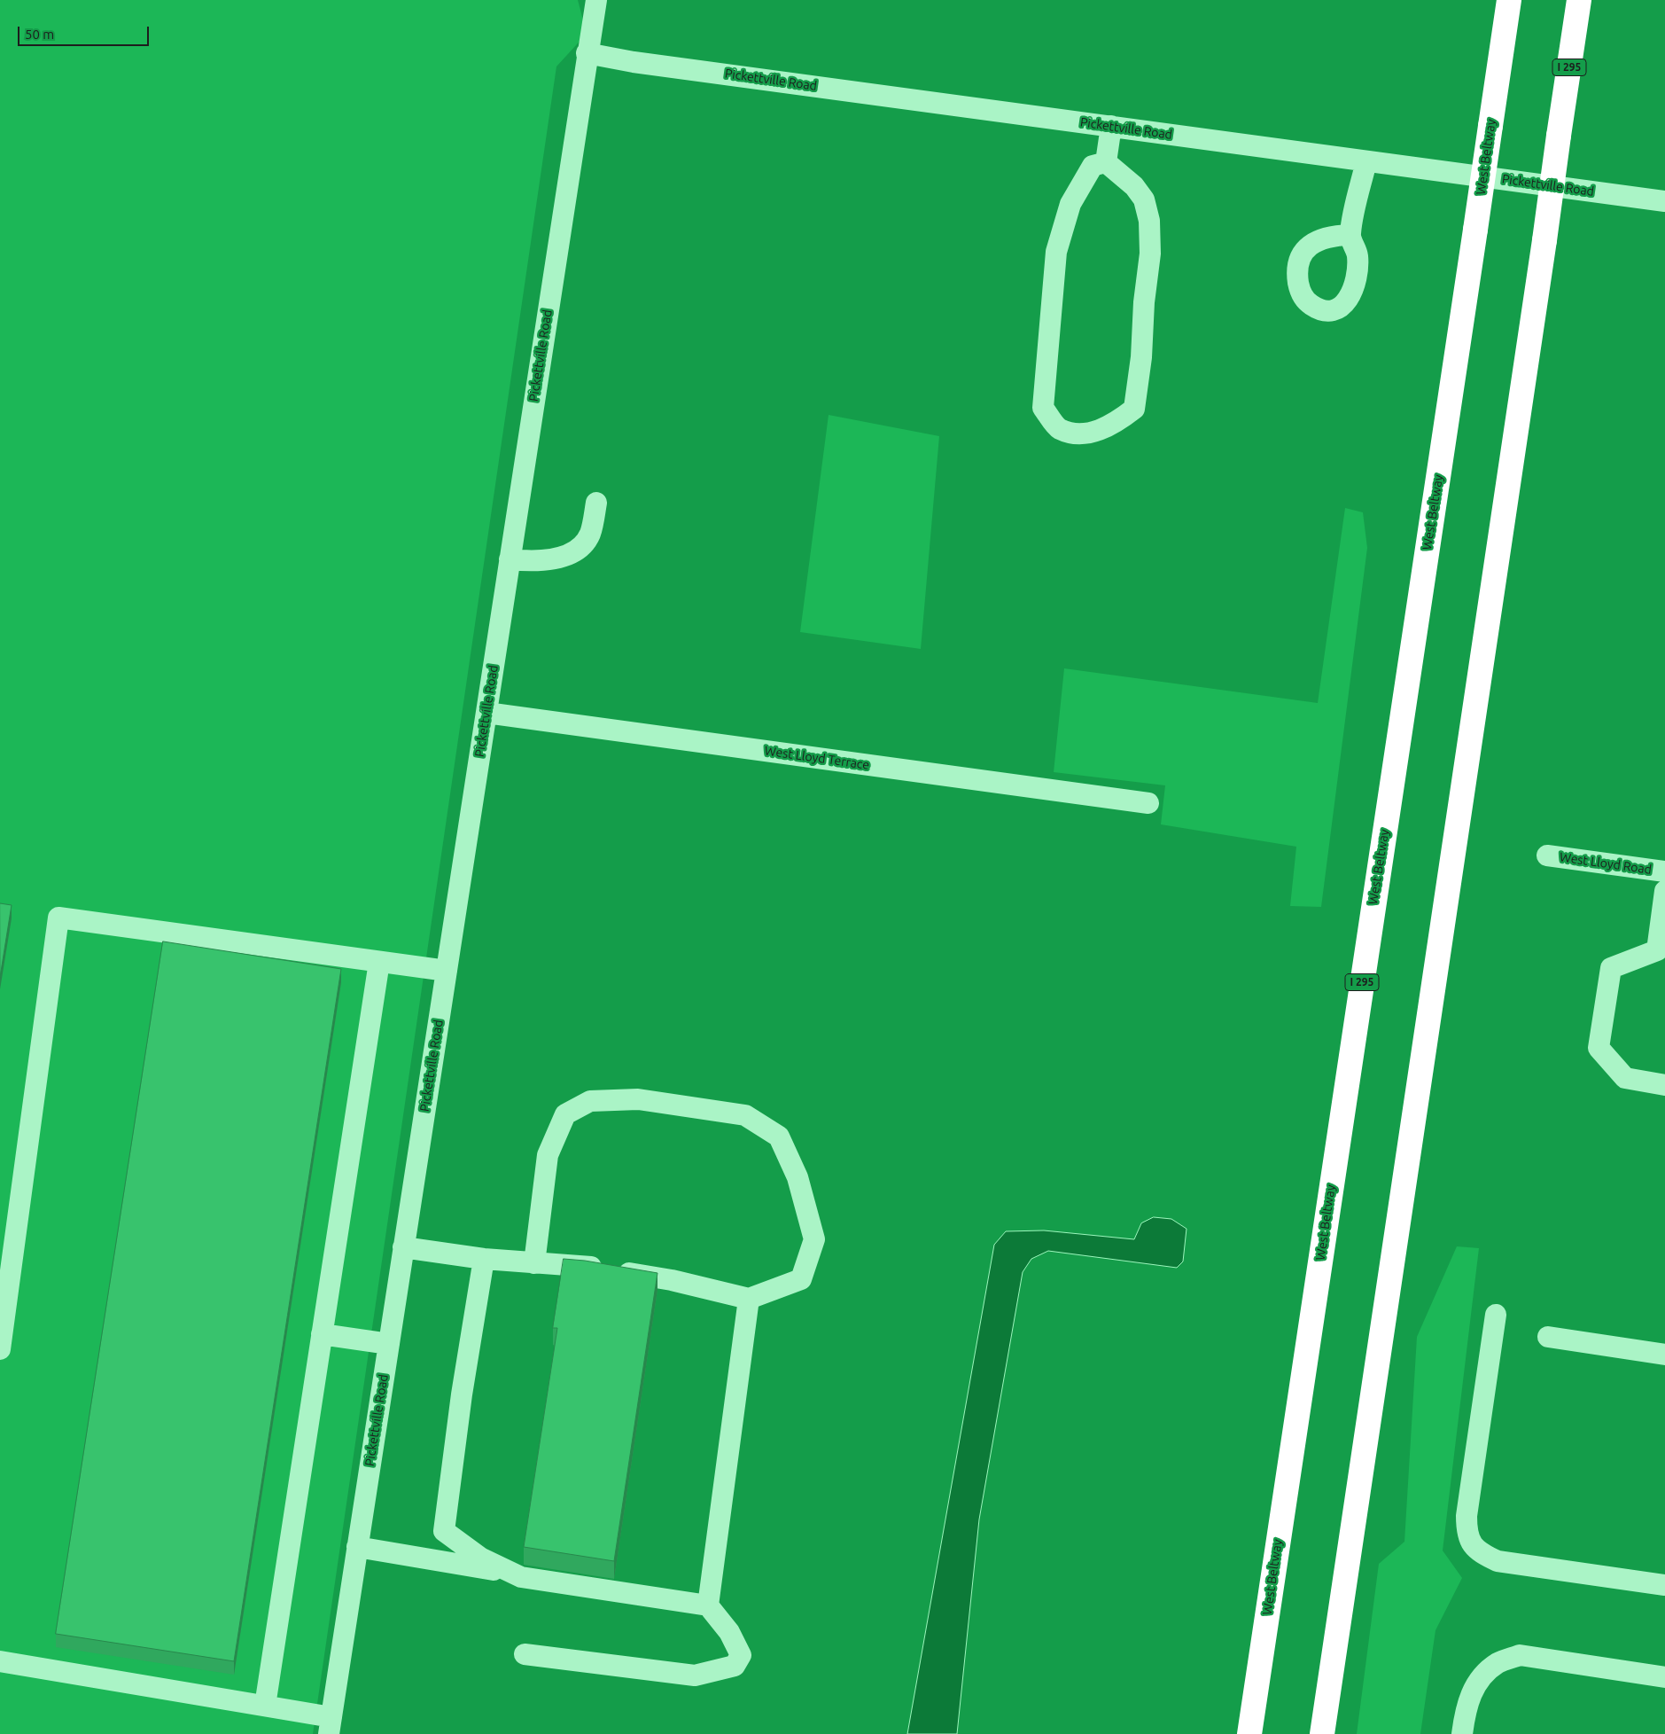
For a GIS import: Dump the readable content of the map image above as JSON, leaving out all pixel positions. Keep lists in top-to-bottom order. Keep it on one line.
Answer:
{"streets":{"highway":["I 295","West Beltway"],"street":["Pickettville Road","West Lloyd Terrace","West Lloyd Road"]},"crossings":[["Pickettville Road","West Lloyd Terrace"]],"scale_bar":"50 m"}
